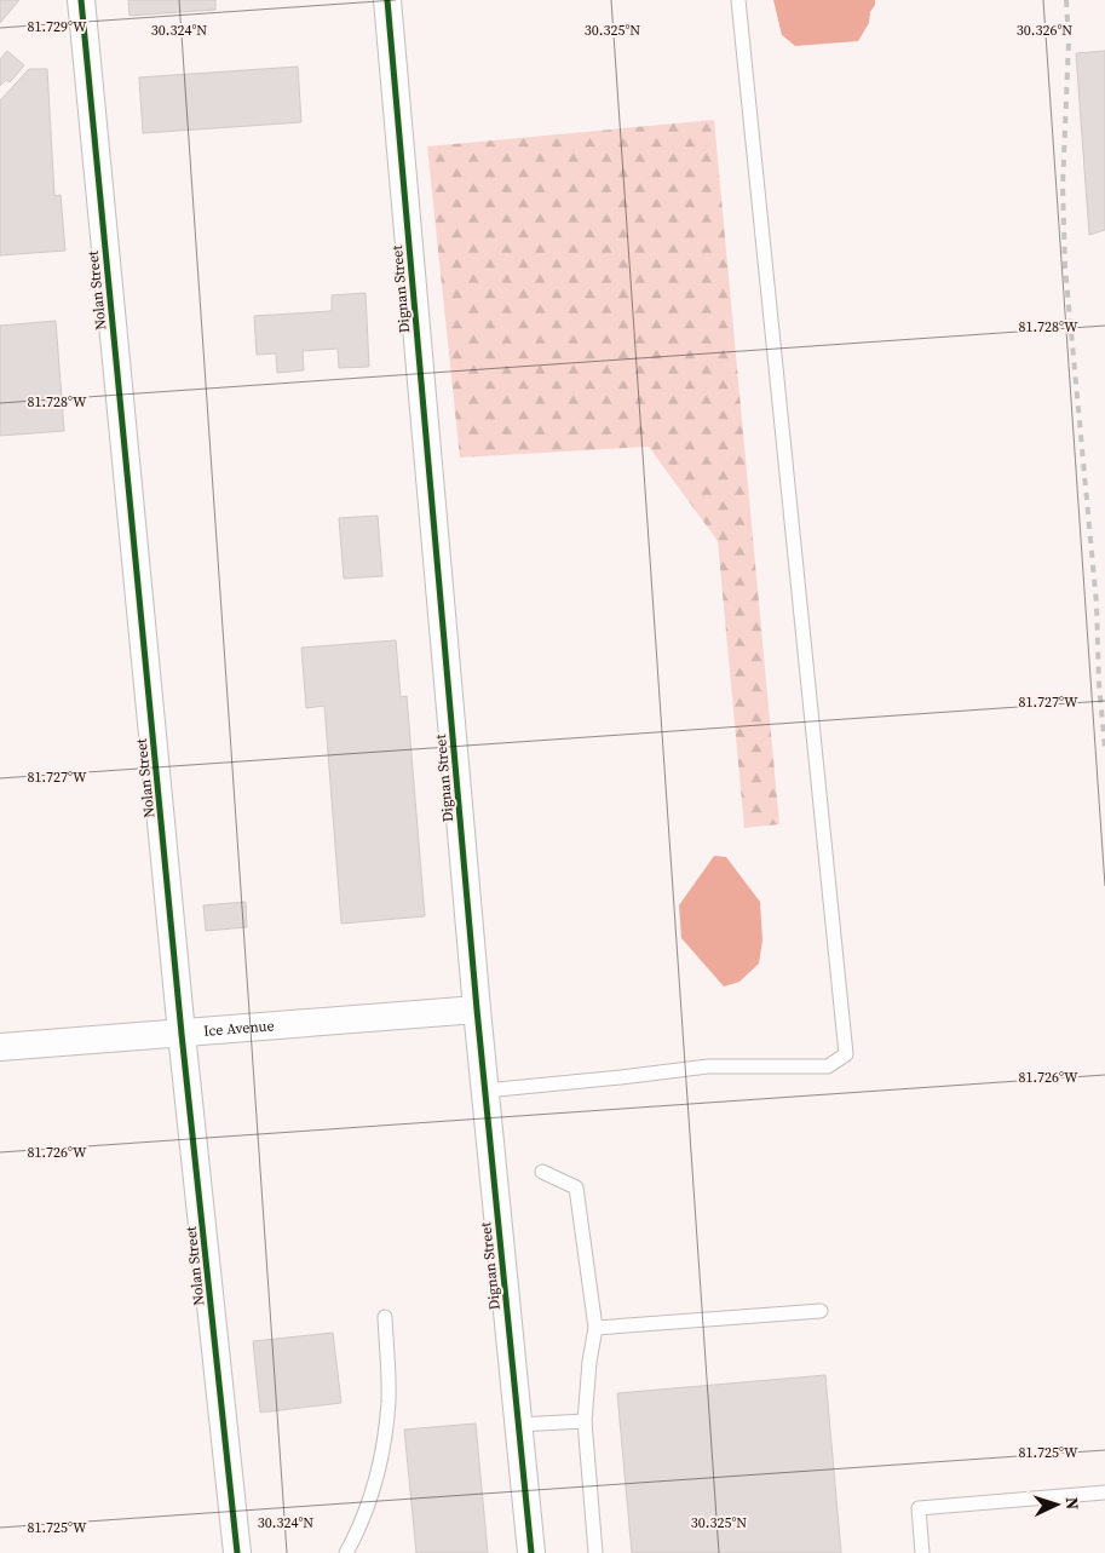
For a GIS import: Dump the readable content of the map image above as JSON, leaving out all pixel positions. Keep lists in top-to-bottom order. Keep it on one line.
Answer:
{"streets":{"street":["Dignan Street","Nolan Street","Ice Avenue"]},"crossings":[["Dignan Street","Ice Avenue"],["Nolan Street","Ice Avenue"]],"north":"right","coordinates":["81.729°W","30.324°N","30.325°N","30.326°N","81.728°W","81.727°W","81.726°W","81.725°W"]}
